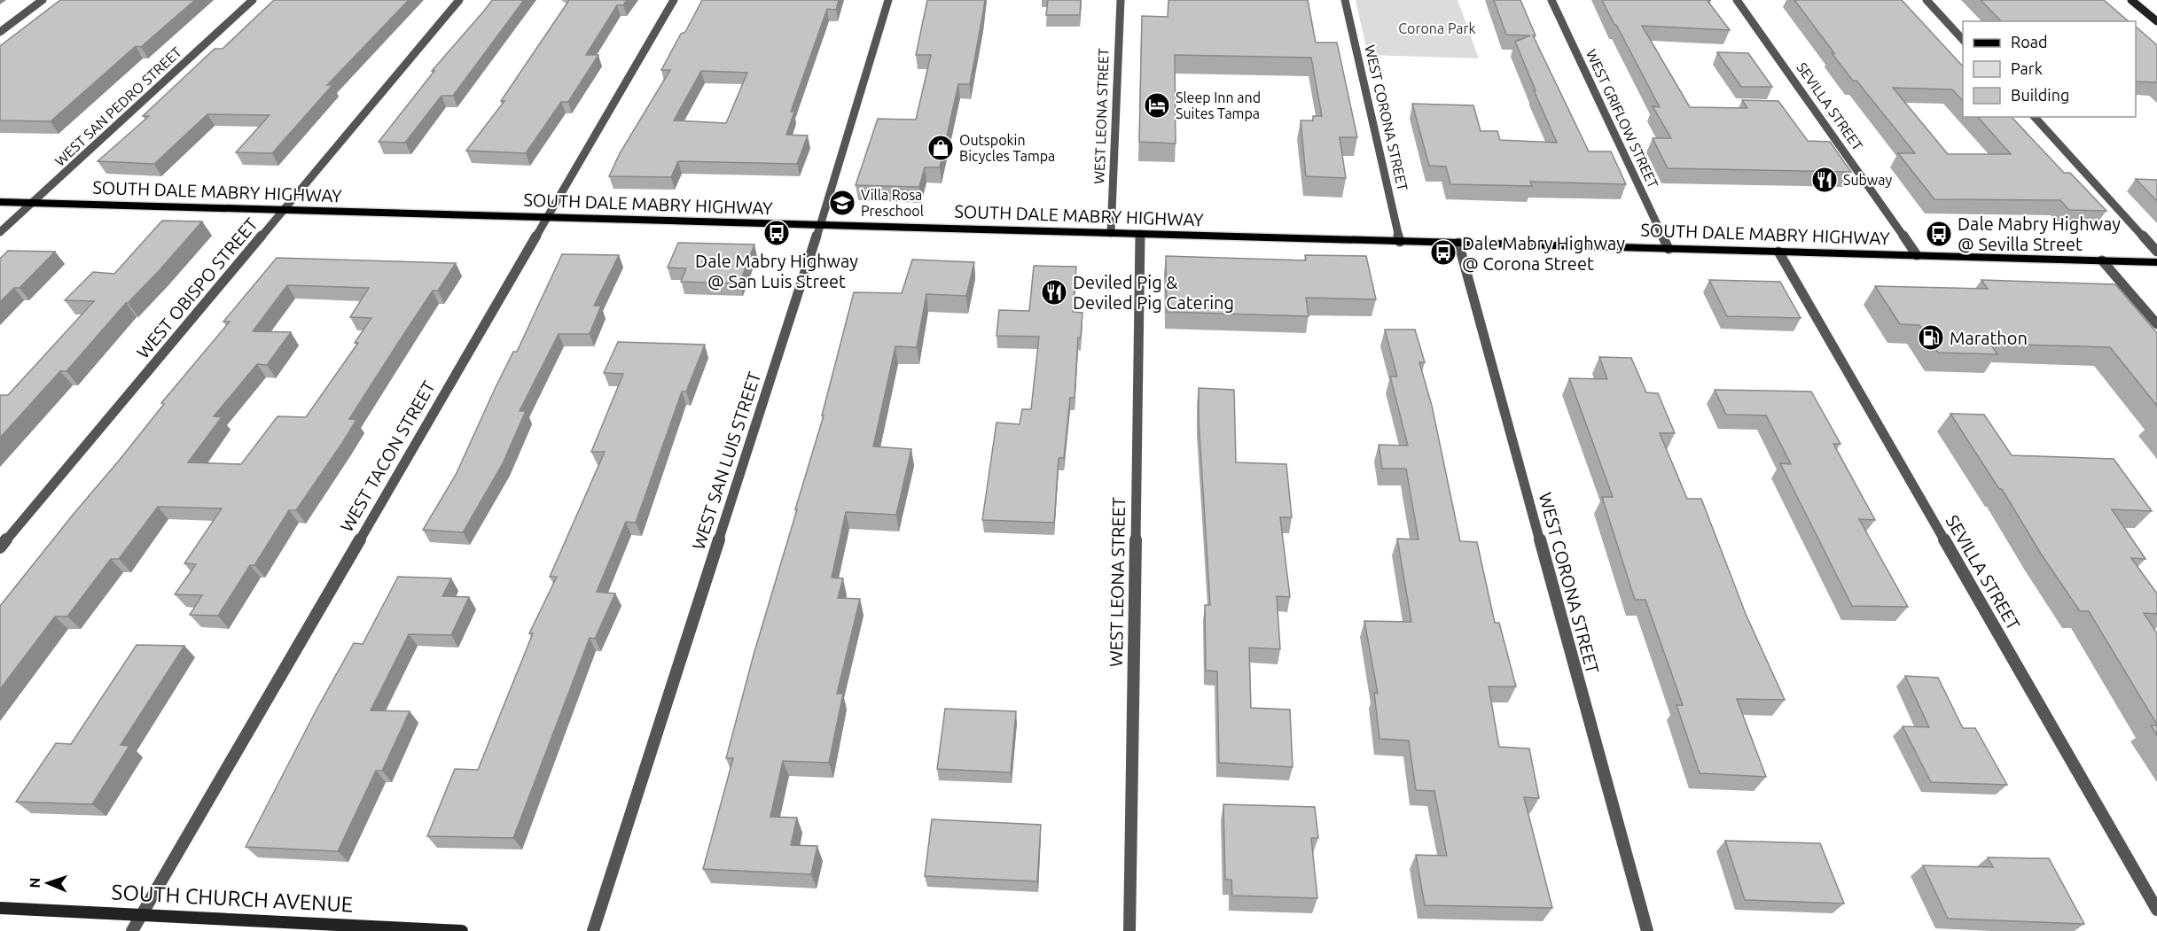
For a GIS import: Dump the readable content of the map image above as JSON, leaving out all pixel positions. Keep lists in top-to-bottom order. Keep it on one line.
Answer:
{"streets":{"main road":["SOUTH DALE MABRY HIGHWAY"],"street":["WEST SAN PEDRO STREET","SEVILLA STREET","WEST LEONA STREET","WEST CORONA STREET","WEST GRIFLOW STREET","WEST OBISPO STREET","WEST TACON STREET","WEST SAN LUIS STREET","SOUTH CHURCH AVENUE"]},"crossings":[["WEST SAN PEDRO STREET","SOUTH DALE MABRY HIGHWAY"],["SEVILLA STREET","SOUTH DALE MABRY HIGHWAY"],["WEST LEONA STREET","SOUTH DALE MABRY HIGHWAY"],["WEST CORONA STREET","SOUTH DALE MABRY HIGHWAY"],["WEST GRIFLOW STREET","SOUTH DALE MABRY HIGHWAY"],["SOUTH DALE MABRY HIGHWAY","WEST OBISPO STREET"],["SOUTH DALE MABRY HIGHWAY","WEST TACON STREET"],["SOUTH DALE MABRY HIGHWAY","WEST SAN LUIS STREET"],["WEST TACON STREET","SOUTH CHURCH AVENUE"]],"parks":["Corona Park"],"places":{"hotel":["Sleep Inn and Suites Tampa"],"shop":["Outspokin Bicycles Tampa"],"restaurant":["Subway","Deviled Pig & Deviled Pig Catering"],"school or university":["Villa Rosa Preschool"],"bus stop":["Dale Mabry Highway @ San Luis Street","Dale Mabry Highway @ Sevilla Street","Dale Mabry Highway @ Corona Street"],"fuel station":["Marathon"]},"legend":["Road","Park","Building"],"north":"left"}
